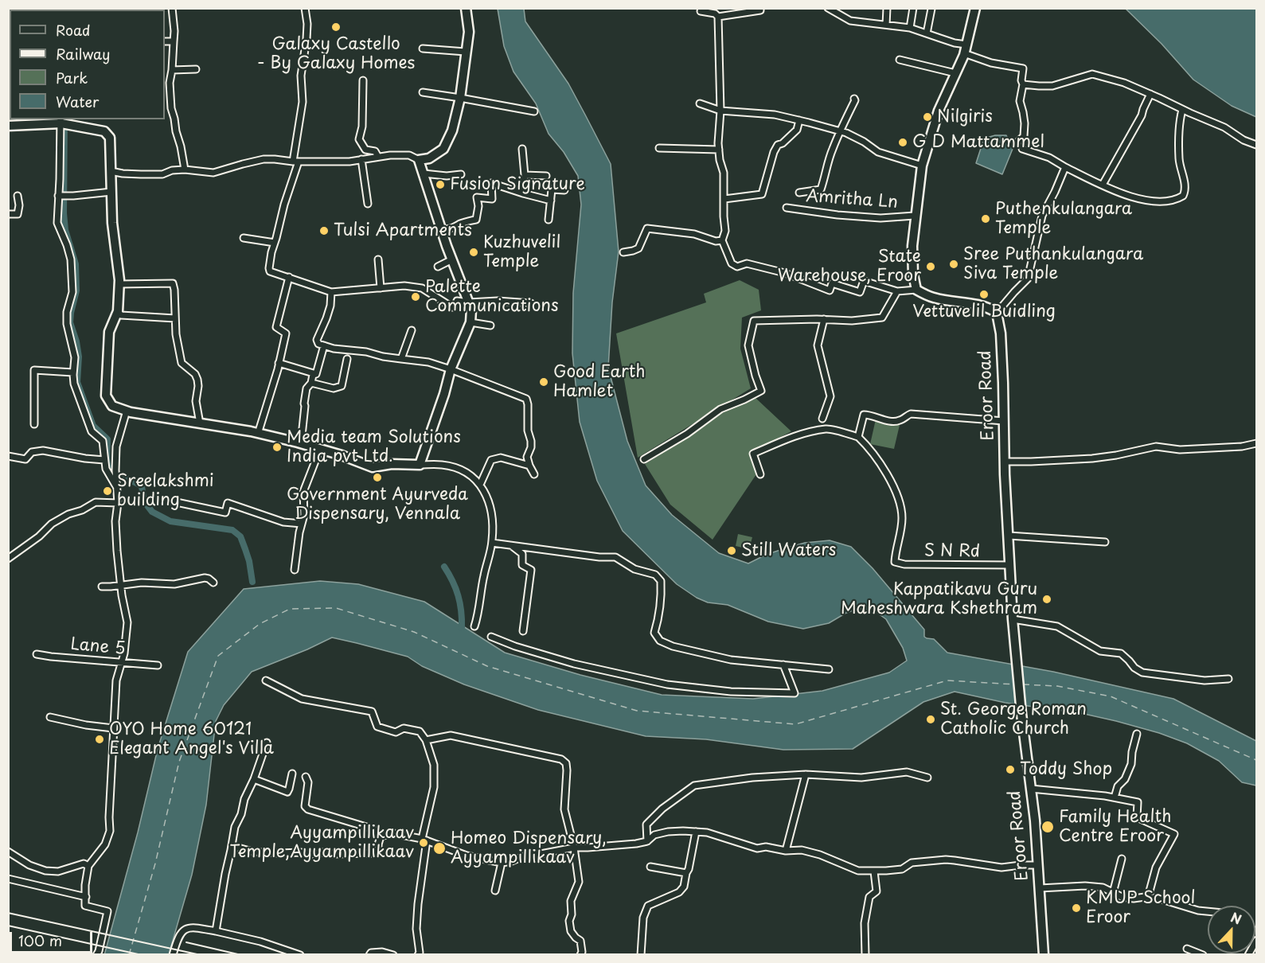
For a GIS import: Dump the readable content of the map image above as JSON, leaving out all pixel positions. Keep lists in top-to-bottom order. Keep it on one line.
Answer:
{"streets":{"street":["Amritha Ln","Eroor Road","S N Rd","Lane 5"]},"crossings":[["Eroor Road","S N Rd"]],"places":["Galaxy Castello - By Galaxy Homes","Nilgiris","G D Mattammel","Fusion Signature","Puthenkulangara Temple","Tulsi Apartments","Kuzhuvelil Temple","Sree Puthankulangara Siva Temple","State Warehouse, Eroor","Vettuvelil Buidling","Palette Communications","Good Earth Hamlet","Media team Solutions India pvt Ltd.","Government Ayurveda Dispensary, Vennala","Sreelakshmi building","Still Waters","Kappatikavu Guru Maheshwara Kshethram","St. George Roman Catholic Church","OYO Home 60121 Elegant Angel's Villa","Toddy Shop","Family Health Centre Eroor","Ayyampillikaav Temple,Ayyampillikaav","Homeo Dispensary, Ayyampillikaav","KMUP School Eroor"],"legend":["Road","Railway","Park","Water"],"scale_bar":"100 m","north":"top"}
